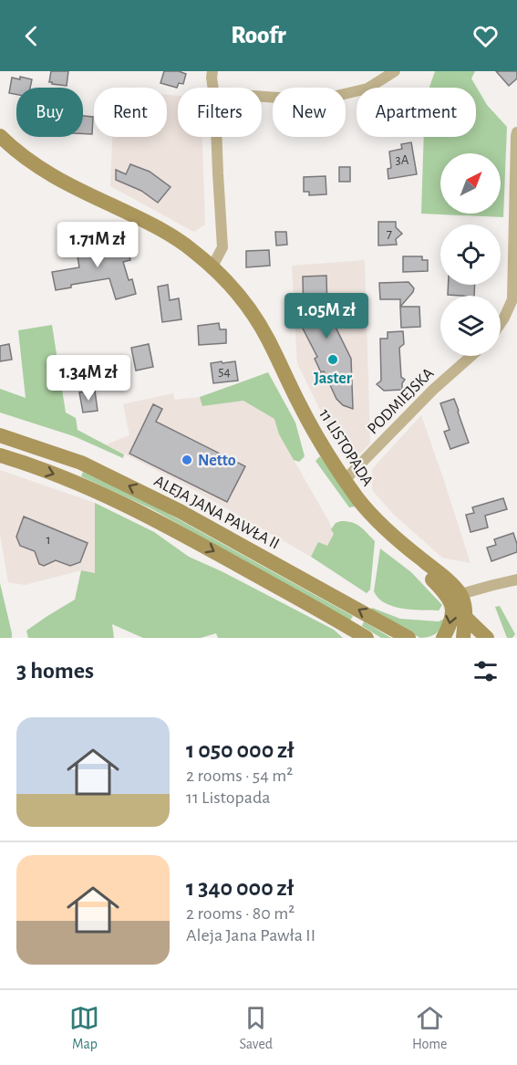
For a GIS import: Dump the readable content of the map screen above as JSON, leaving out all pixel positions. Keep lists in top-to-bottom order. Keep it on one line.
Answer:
{"streets":{"street":["PODMIEJSKA","11 LISTOPADA","ALEJA JANA PAWŁA II"]},"crossings":[["PODMIEJSKA","11 LISTOPADA"]],"places":["Jaster","Netto"],"house_numbers":["3A","7","54","1"],"north":"top right","page":{"header":"Roofr","chip":["Buy","Rent","Filters","New","Apartment"],"price":["1.71M zł","1.05M zł","1.34M zł"],"heading":"3 homes","list":[{"name":"1 050 000 zł","note":"2 rooms · 54 m² · 11 Listopada"},{"name":"1 340 000 zł","note":"2 rooms · 80 m² · Aleja Jana Pawła II"}],"tabs":["Map","Saved","Home"]}}
